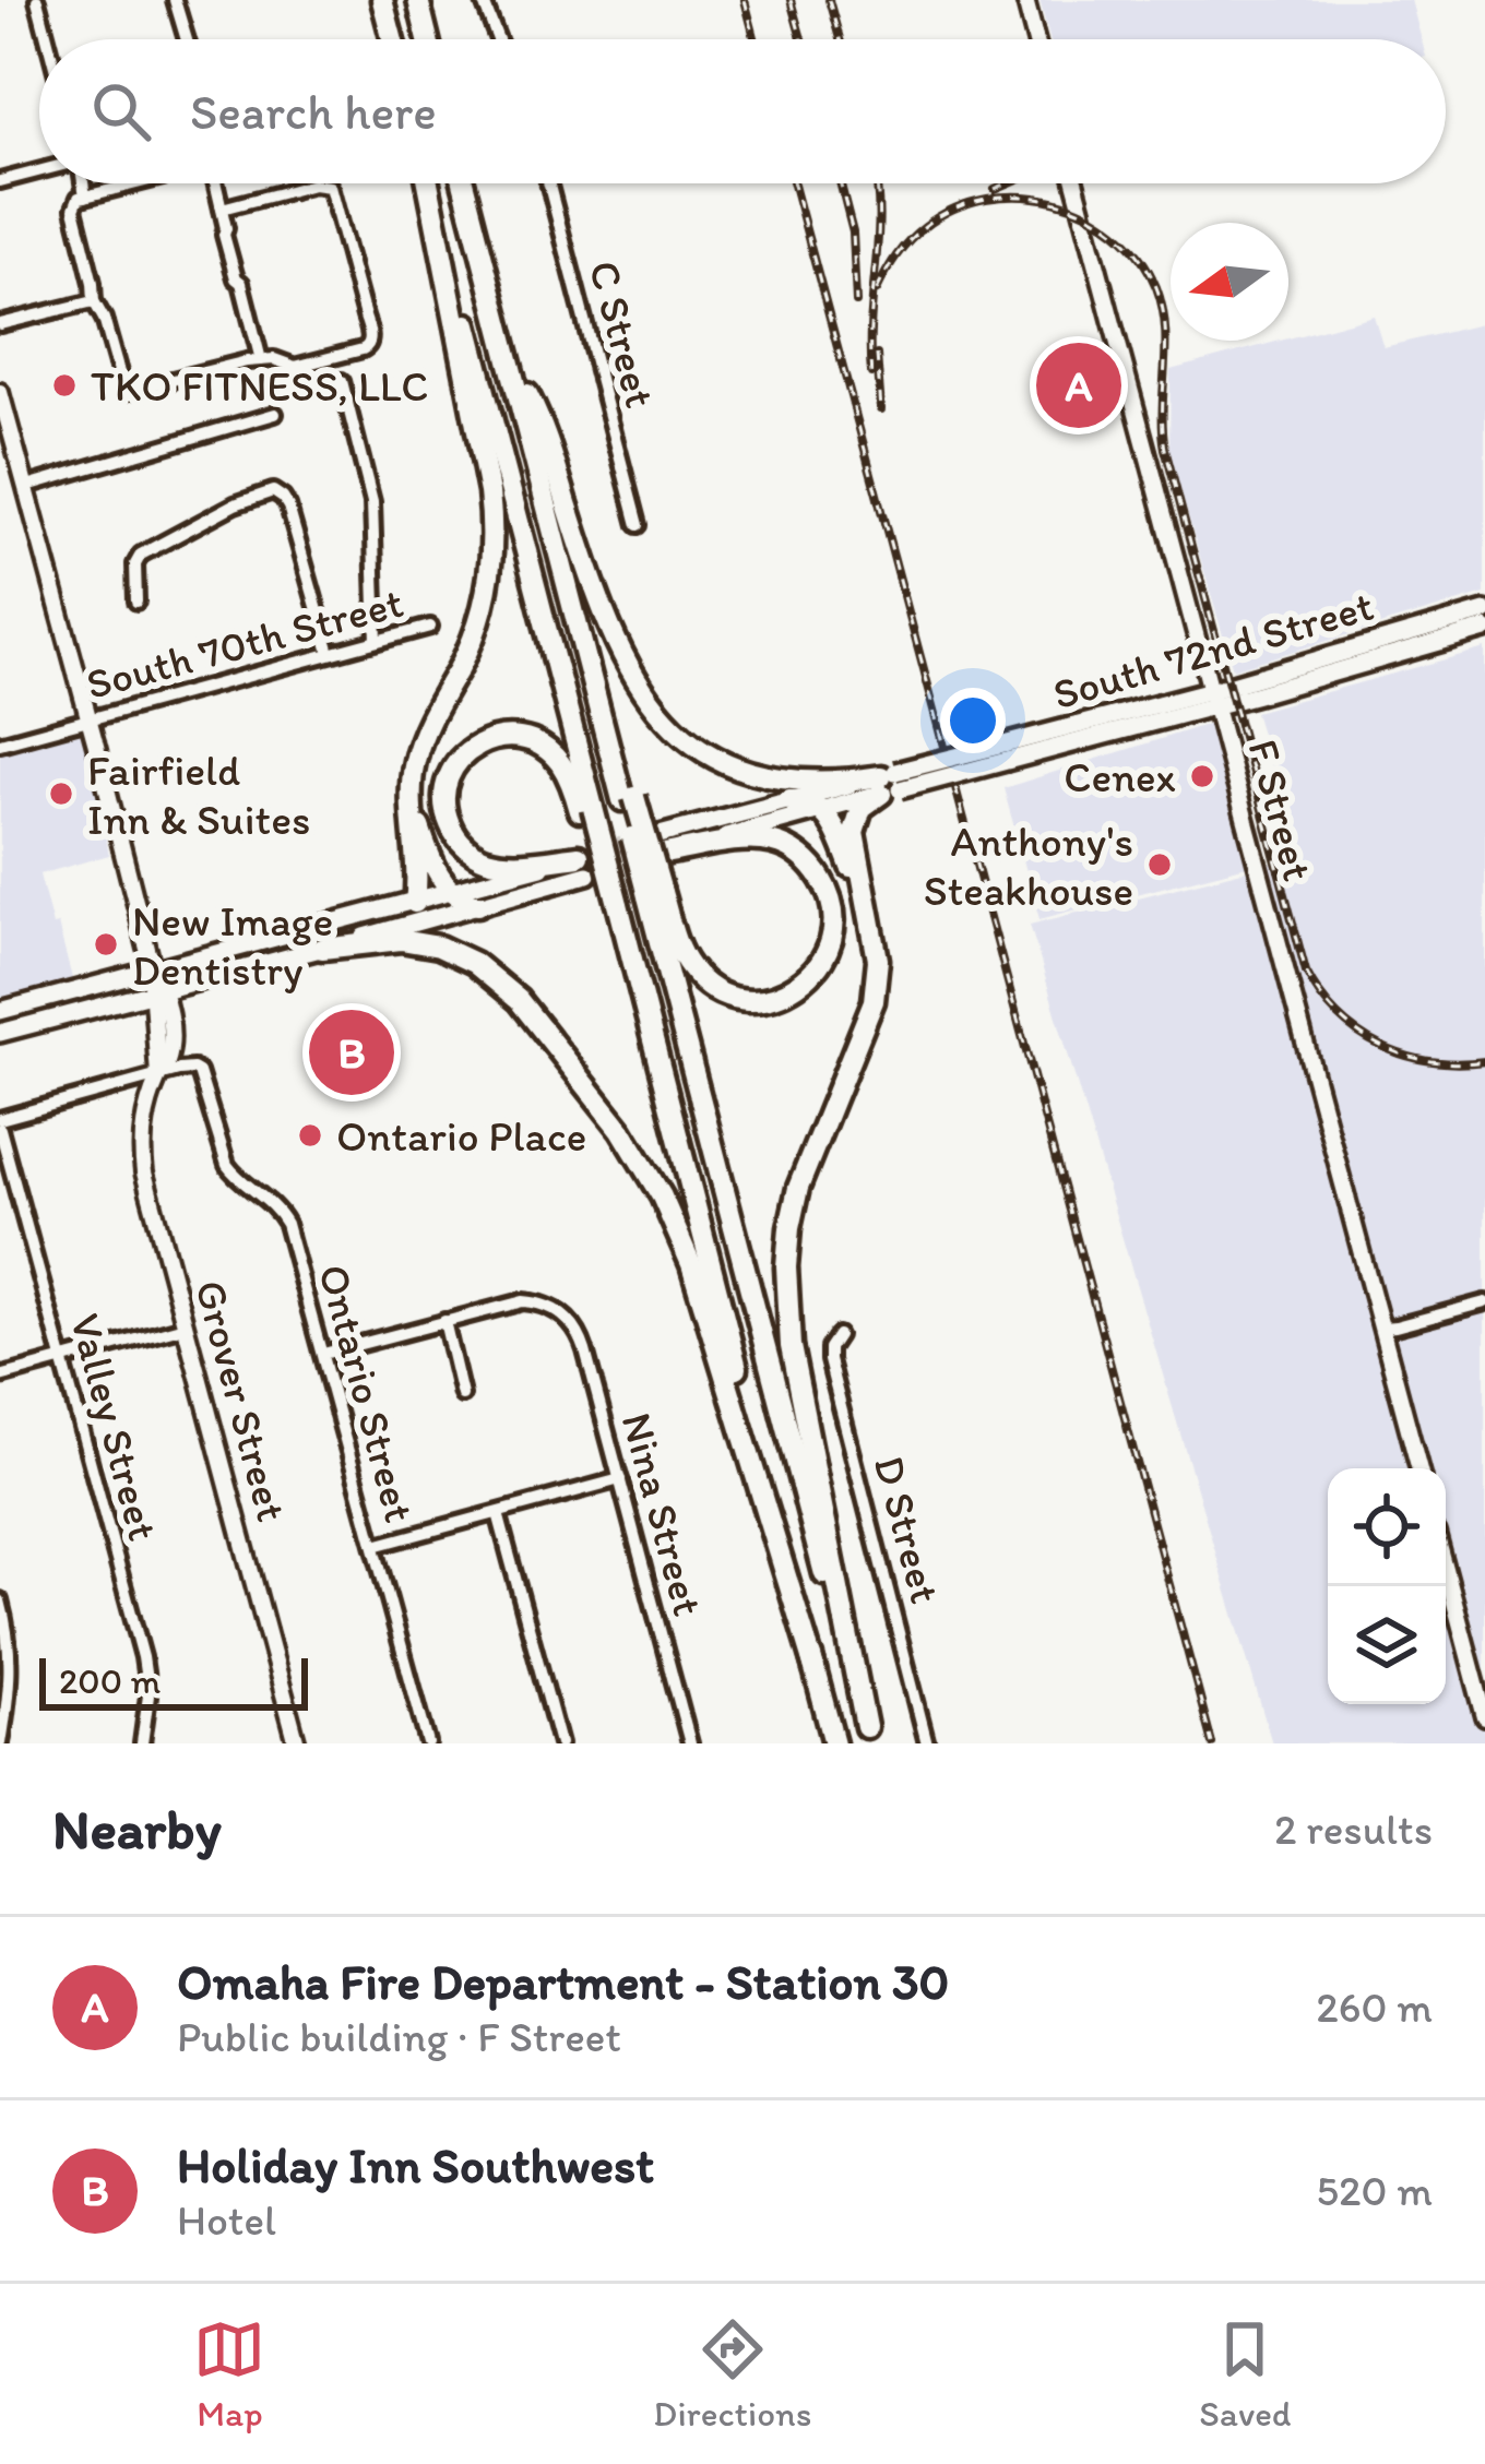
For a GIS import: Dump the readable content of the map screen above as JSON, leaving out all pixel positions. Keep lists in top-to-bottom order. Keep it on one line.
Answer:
{"streets":{"main road":["South 72nd Street"],"street":["C Street","South 70th Street","F Street","Ontario Street","Grover Street","Valley Street","Nina Street","D Street"]},"crossings":[["South 70th Street","Grover Street"],["South 72nd Street","F Street"],["Ontario Street","Grover Street"]],"places":["TKO FITNESS, LLC","Cenex","Fairfield Inn & Suites","Anthony's Steakhouse","New Image Dentistry","Ontario Place"],"scale_bar":"200 m","north":"left","page":{"search":"Search here","pins":["A","B"],"scale":"200 m","heading":["Nearby","2 results"],"list":[{"mark":"A","name":"Omaha Fire Department - Station 30","note":"Public building · F Street","value":"260 m"},{"mark":"B","name":"Holiday Inn Southwest","note":"Hotel","value":"520 m"}],"nav":["Map","Directions","Saved"]}}
